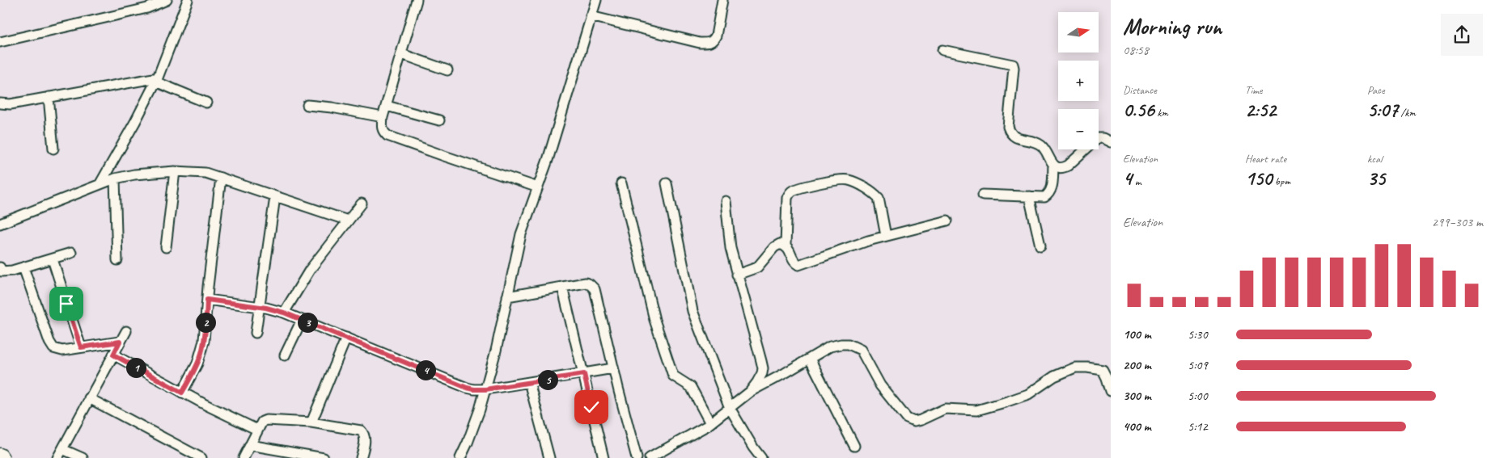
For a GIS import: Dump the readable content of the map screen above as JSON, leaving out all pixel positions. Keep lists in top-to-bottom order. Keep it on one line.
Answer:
{"north":"right","page":{"heading":["Morning run","08:58"],"map_buttons":["+","−"],"stats":[["Distance","0.56 km"],["Time","2:52"],["Pace","5:07 /km"],["Elevation","4 m"],["Heart rate","150 bpm"],["kcal","35"]],"chart":["Elevation","299–303 m"],"pins":["2","3","1","4","5"],"list":[{"name":"100 m","note":"5:30"},{"name":"200 m","note":"5:09"},{"name":"300 m","note":"5:00"},{"name":"400 m","note":"5:12"}]}}
